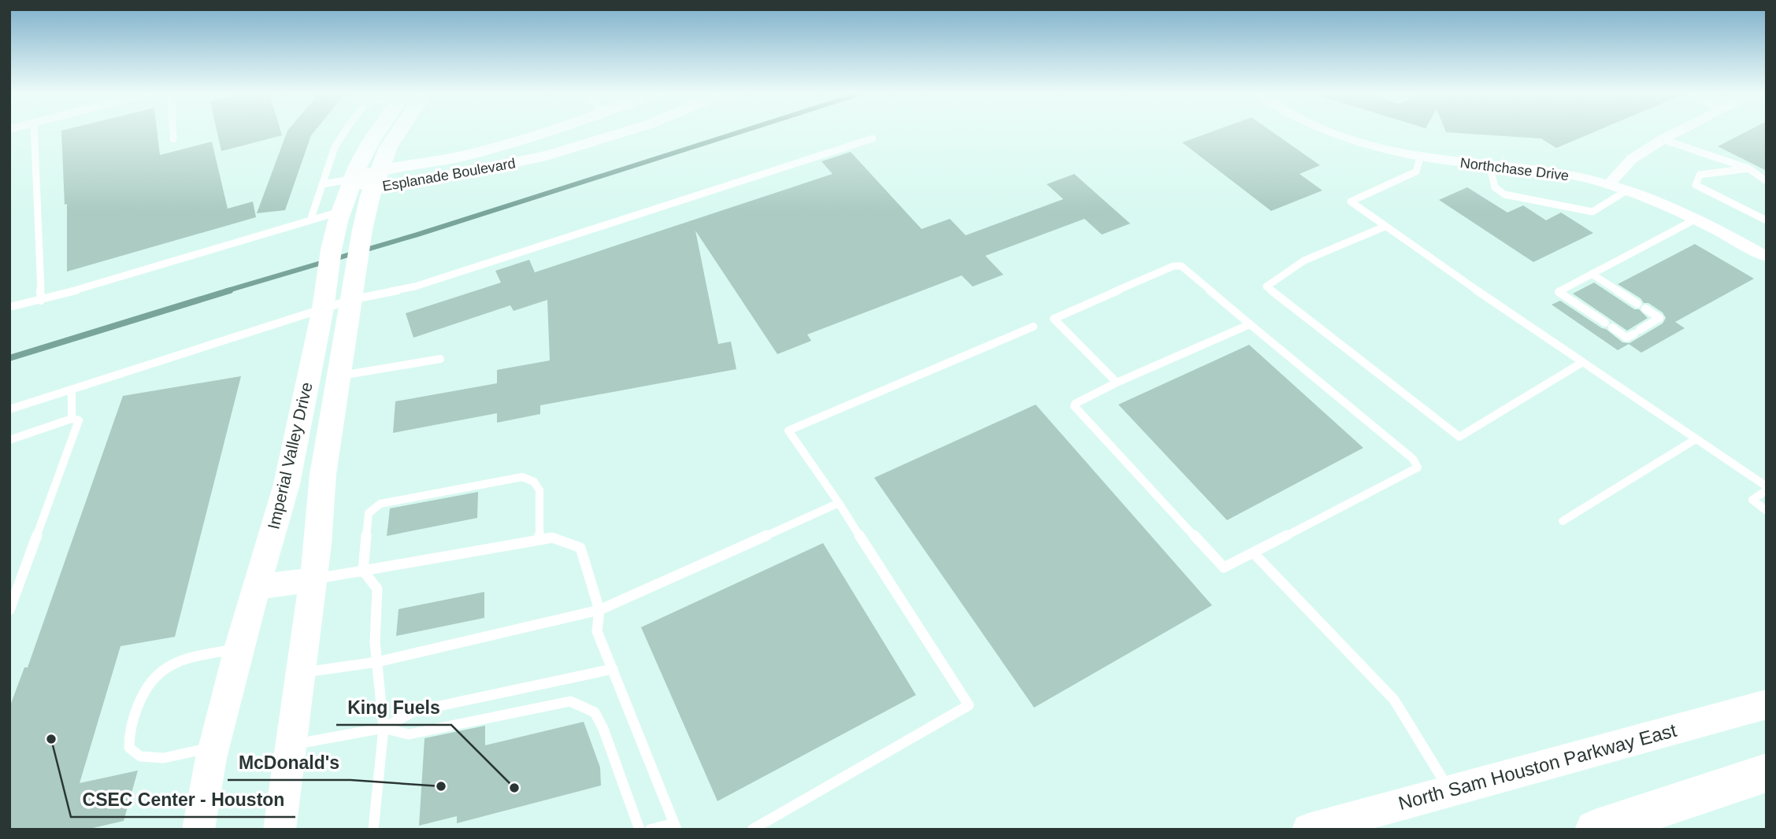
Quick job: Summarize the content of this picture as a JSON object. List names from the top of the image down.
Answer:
{
  "streets": {
    "main road": ["Imperial Valley Drive", "North Sam Houston Parkway East"],
    "street": ["Northchase Drive", "Esplanade Boulevard"]
  },
  "crossings": [
    ["Esplanade Boulevard", "Imperial Valley Drive"]
  ],
  "places": ["CSEC Center - Houston", "McDonald's", "King Fuels"]
}
